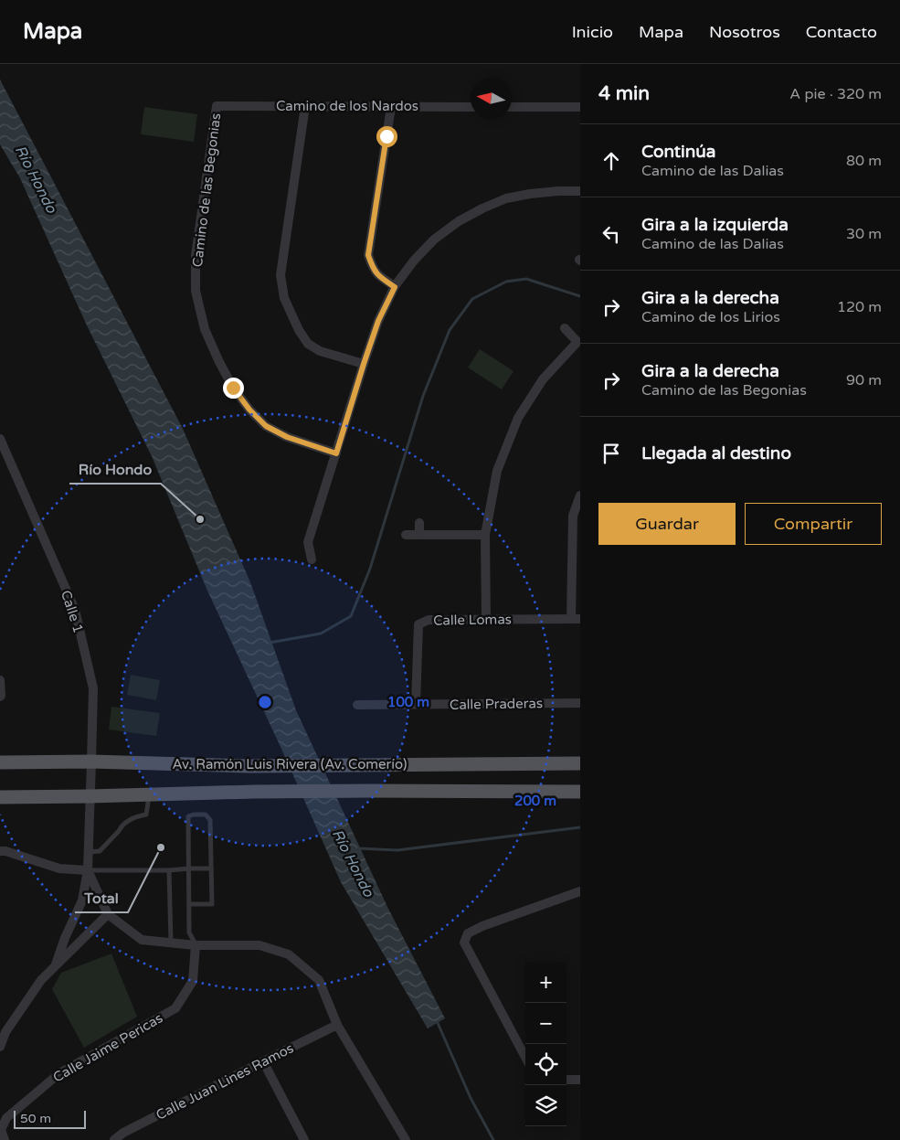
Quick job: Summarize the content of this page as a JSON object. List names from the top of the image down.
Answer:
{
  "streets": {
    "main road": ["Av. Ramón Luis Rivera (Av. Comerío)"],
    "street": [
      "Camino de los Nardos",
      "Camino de las Begonias",
      "Calle 1",
      "Calle Lomas",
      "Calle Praderas",
      "Calle Jaime Pericas",
      "Calle Juan Lines Ramos"
    ]
  },
  "crossings": [
    ["Camino de los Nardos", "Camino de las Begonias"],
    ["Calle 1", "Av. Ramón Luis Rivera (Av. Comerío)"],
    ["Calle Lomas", "Calle Praderas"]
  ],
  "water": ["Río Hondo"],
  "places": ["Río Hondo", "Total"],
  "scale_bar": "50 m",
  "north": "left",
  "page": {
    "header": "Mapa",
    "nav": [
      "Inicio",
      "Mapa",
      "Nosotros",
      "Contacto"
    ],
    "heading": ["4 min", "A pie · 320 m"],
    "list": [
      ["Continúa", "Camino de las Dalias", "80 m"],
      ["Gira a la izquierda", "Camino de las Dalias", "30 m"],
      ["Gira a la derecha", "Camino de los Lirios", "120 m"],
      ["Gira a la derecha", "Camino de las Begonias", "90 m"],
      "Llegada al destino"
    ],
    "buttons": ["Guardar", "Compartir"],
    "map_buttons": ["+", "−"],
    "scale": "50 m"
  },
  "rings": ["100 m", "200 m"]
}
